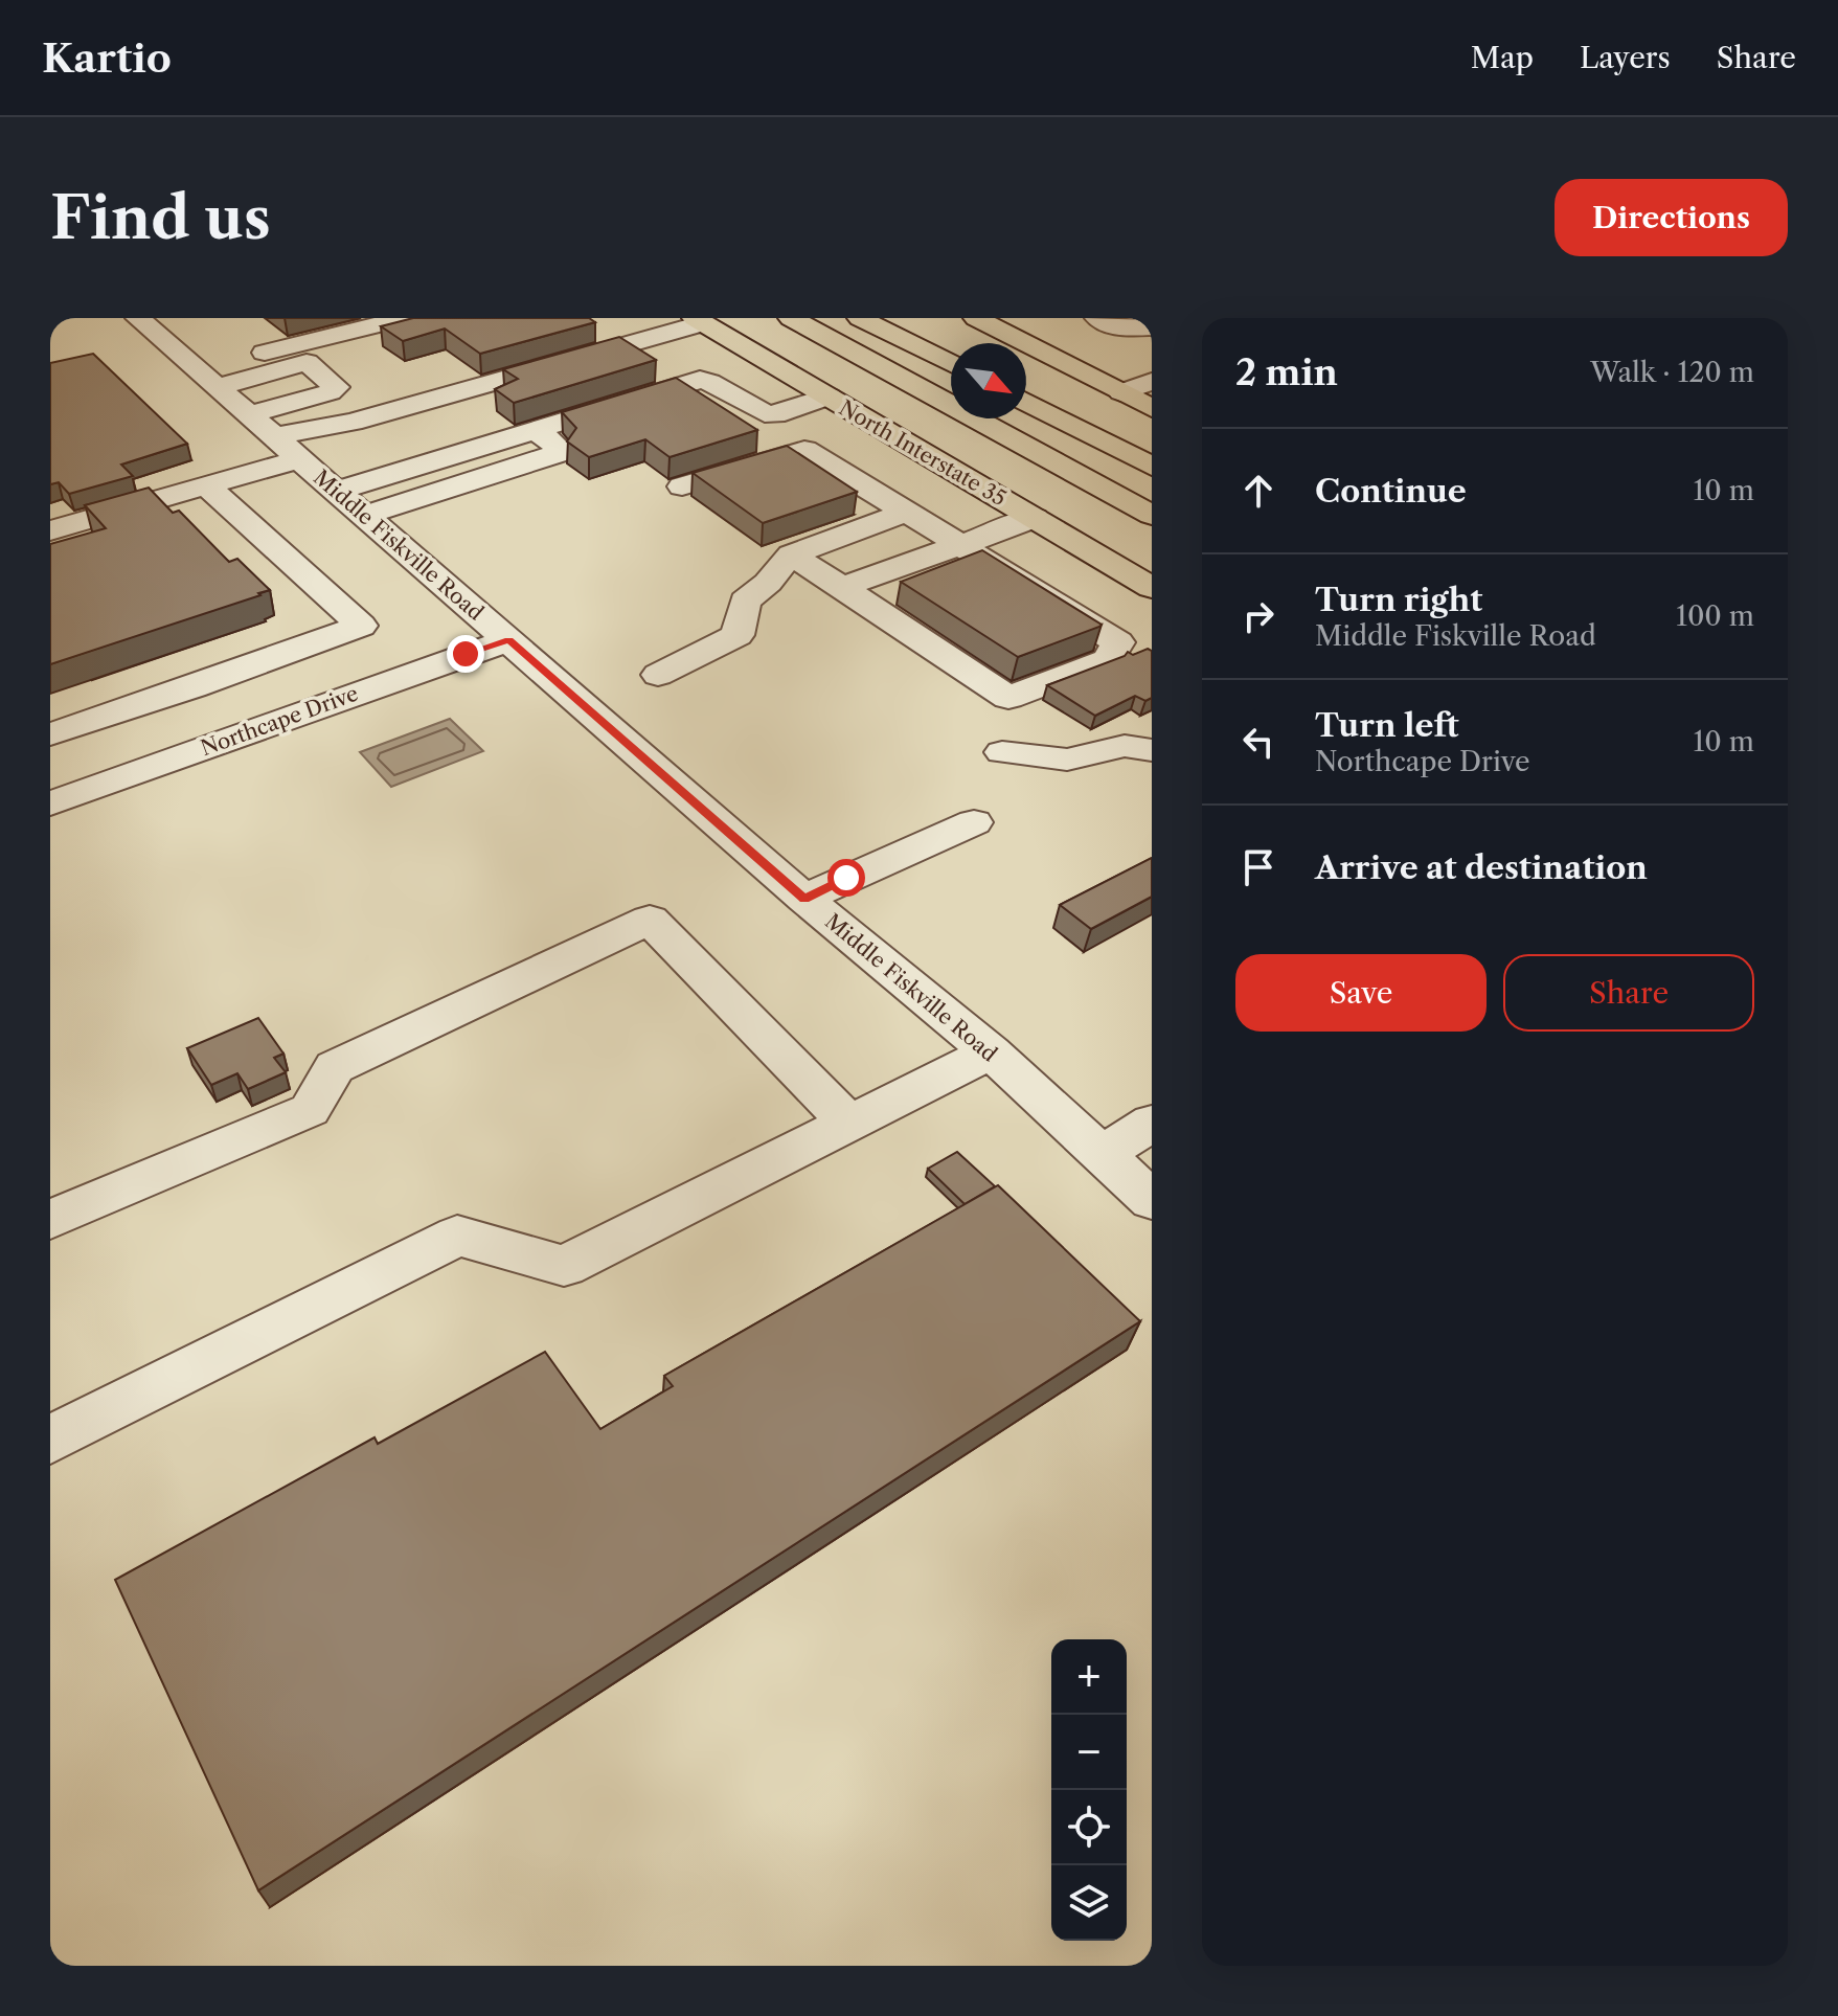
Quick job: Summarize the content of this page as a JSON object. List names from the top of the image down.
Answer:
{
  "streets": {
    "main road": ["North Interstate 35"],
    "street": ["Middle Fiskville Road", "Northcape Drive"]
  },
  "crossings": [
    ["Middle Fiskville Road", "Northcape Drive"]
  ],
  "north": "bottom right",
  "page": {
    "header": "Kartio",
    "nav": ["Map", "Layers", "Share"],
    "buttons": [
      "Directions",
      ["Save", "Share"]
    ],
    "title": "Find us",
    "heading": ["2 min", "Walk · 120 m"],
    "list": [
      ["Continue", "10 m"],
      ["Turn right", "Middle Fiskville Road", "100 m"],
      ["Turn left", "Northcape Drive", "10 m"],
      "Arrive at destination"
    ],
    "map_buttons": ["+", "−"]
  }
}
